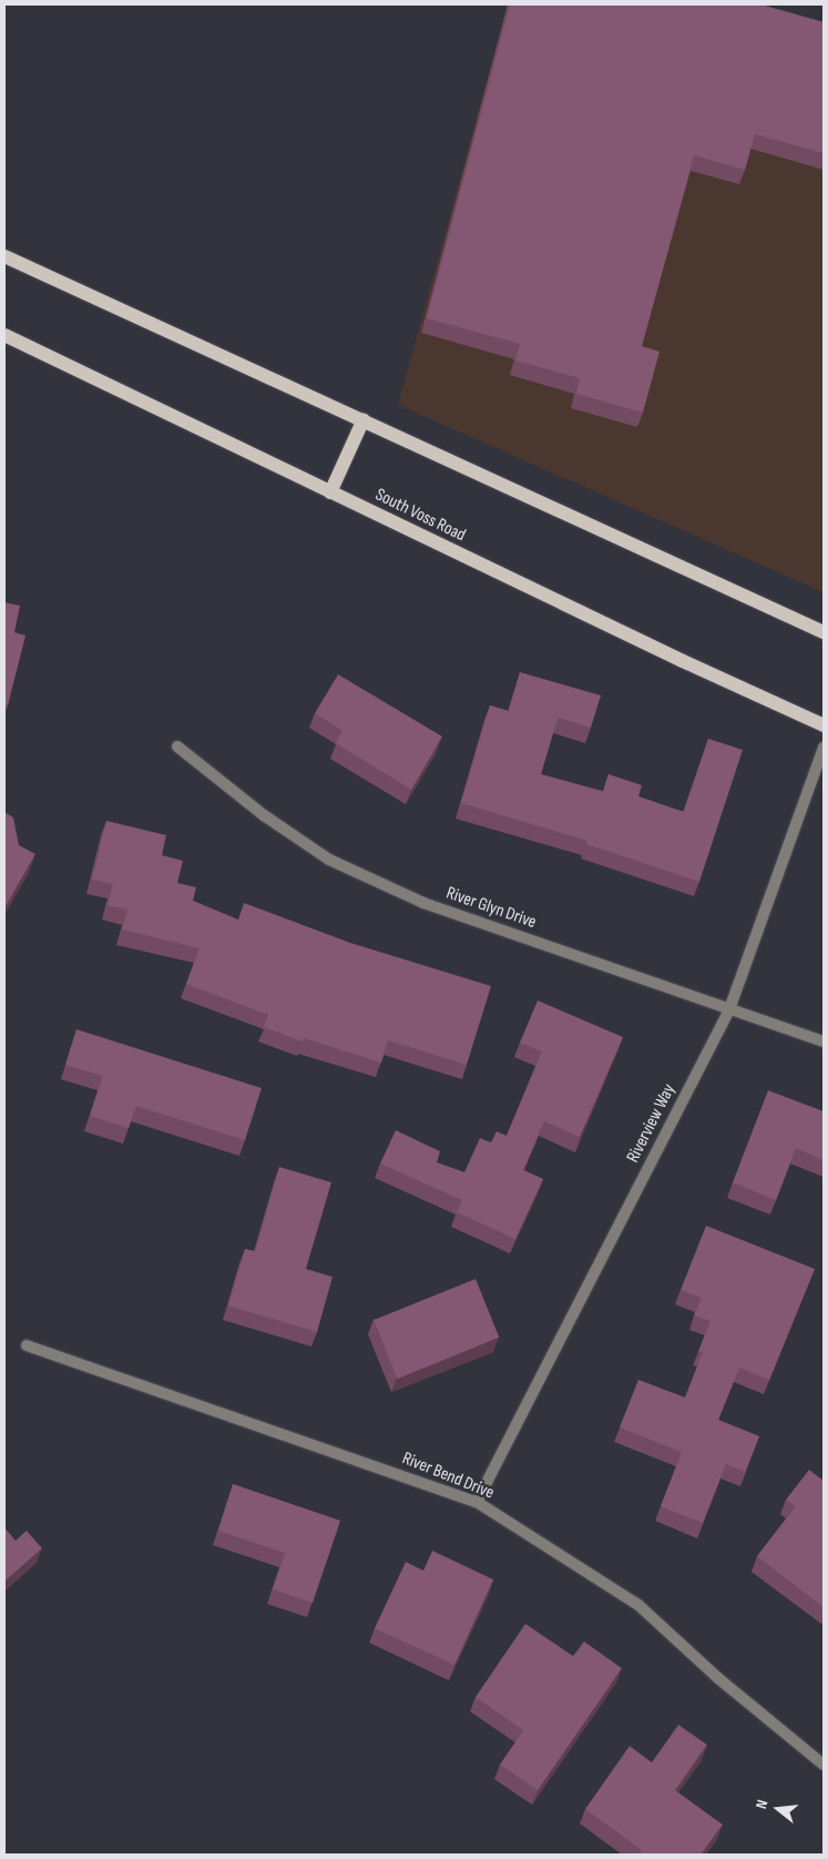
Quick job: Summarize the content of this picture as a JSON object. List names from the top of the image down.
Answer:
{
  "streets": {
    "main road": ["South Voss Road"],
    "street": ["River Glyn Drive", "Riverview Way", "River Bend Drive"]
  },
  "crossings": [
    ["River Glyn Drive", "Riverview Way"],
    ["Riverview Way", "River Bend Drive"]
  ],
  "north": "left"
}
